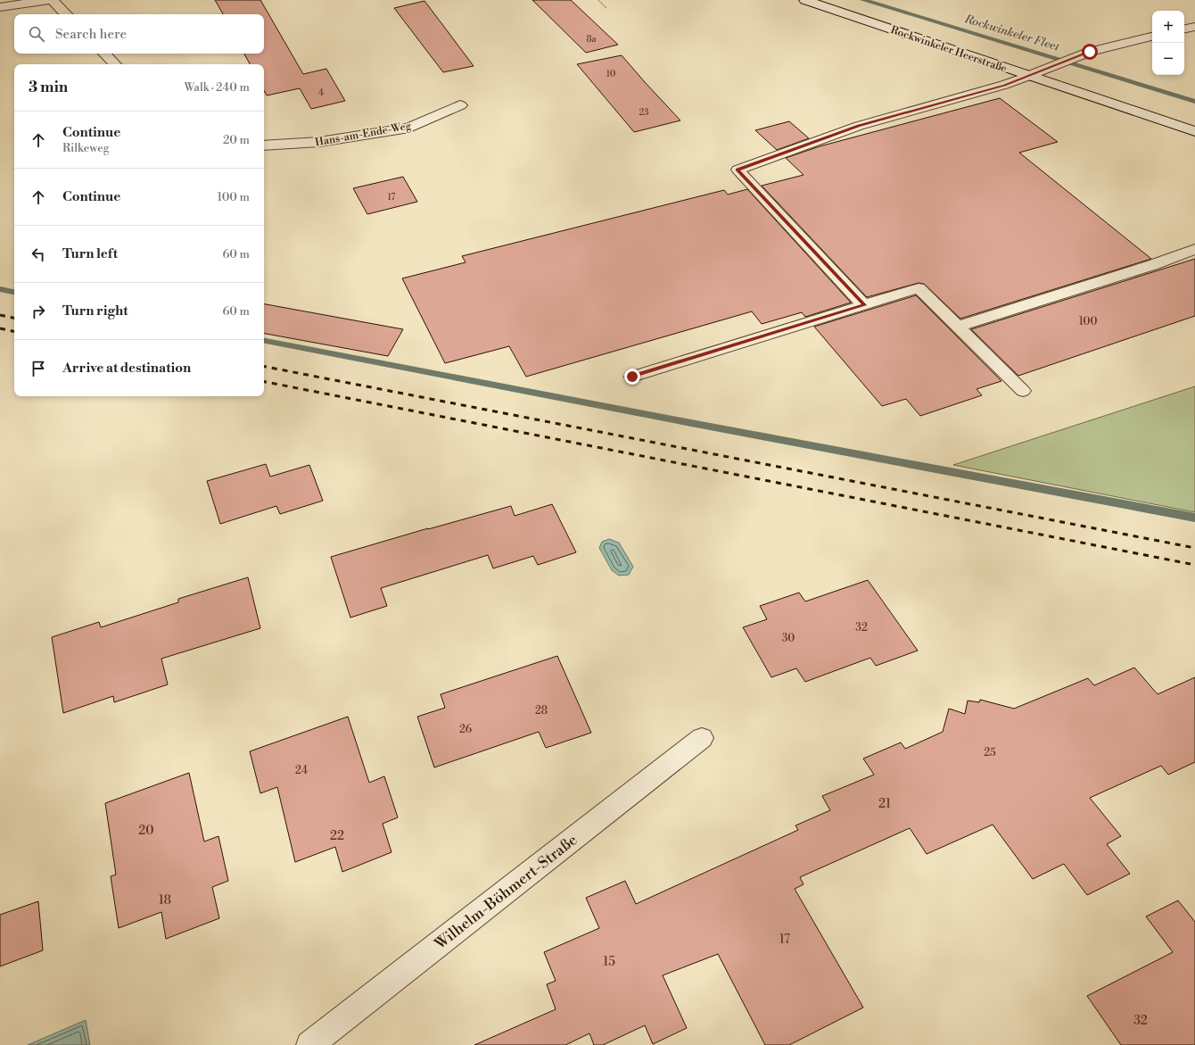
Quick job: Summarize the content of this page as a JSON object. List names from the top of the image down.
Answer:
{
  "streets": {
    "street": ["Rockwinkeler Heerstraße", "Hans-am-Ende-Weg", "Wilhelm-Böhmert-Straße"]
  },
  "water": ["Rockwinkeler Fleet"],
  "house_numbers": [
    "8a",
    "10",
    "4",
    "23",
    "17",
    "100",
    "32",
    "30",
    "28",
    "26",
    "25",
    "24",
    "21",
    "20",
    "22",
    "18",
    "17",
    "15",
    "32"
  ],
  "page": {
    "map_buttons": ["+", "−"],
    "search": "Search here",
    "heading": ["3 min", "Walk · 240 m"],
    "list": [
      ["Continue", "Rilkeweg", "20 m"],
      ["Continue", "100 m"],
      ["Turn left", "60 m"],
      ["Turn right", "60 m"],
      "Arrive at destination"
    ]
  }
}
